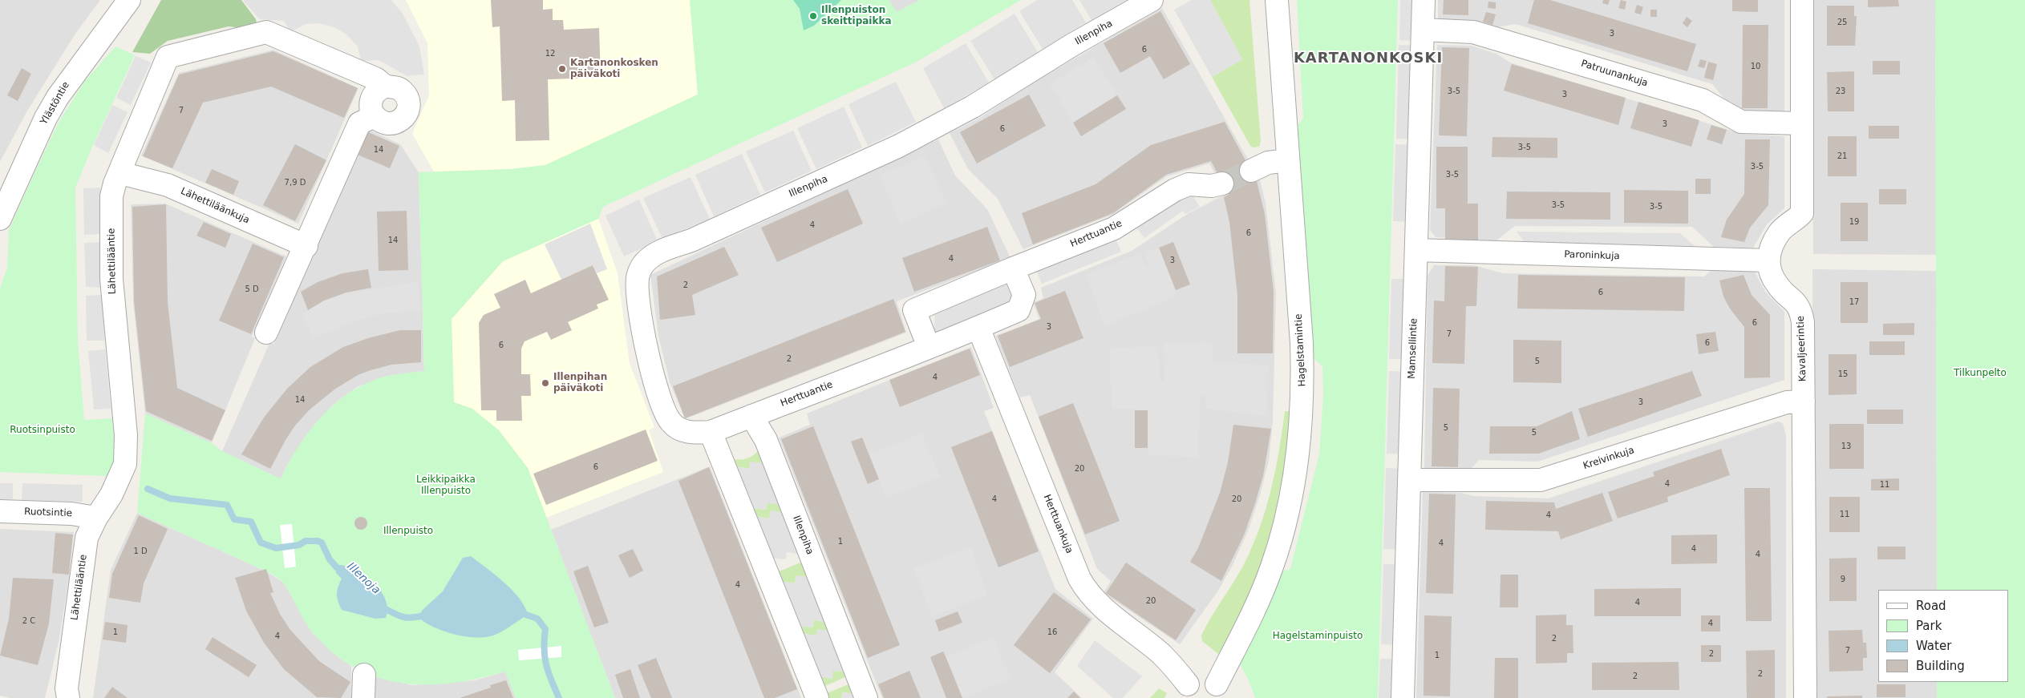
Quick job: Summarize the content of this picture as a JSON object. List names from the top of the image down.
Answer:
{
  "streets": {
    "street": [
      "Illenpiha",
      "Patruunankuja",
      "Ylästöntie",
      "Lähettiläänkuja",
      "Herttuantie",
      "Paroninkuja",
      "Lähettilääntie",
      "Mamsellintie",
      "Kavaljeerintie",
      "Hagelstamintie",
      "Kreivinkuja",
      "Ruotsintie",
      "Herttuankuja"
    ]
  },
  "crossings": [
    ["Illenpiha", "Herttuantie"],
    ["Patruunankuja", "Mamsellintie"],
    ["Lähettiläänkuja", "Lähettilääntie"],
    ["Herttuantie", "Herttuankuja"],
    ["Paroninkuja", "Mamsellintie"],
    ["Paroninkuja", "Kavaljeerintie"],
    ["Lähettilääntie", "Ruotsintie"],
    ["Mamsellintie", "Kreivinkuja"],
    ["Kavaljeerintie", "Kreivinkuja"]
  ],
  "districts": ["KARTANONKOSKI"],
  "water": ["Illenoja"],
  "parks": [
    "Tilkunpelto",
    "Ruotsinpuisto",
    "Leikkipaikka Illenpuisto",
    "Illenpuisto",
    "Hagelstaminpuisto"
  ],
  "places": ["Illenpuiston skeittipaikka", "Kartanonkosken päiväkoti", "Illenpihan päiväkoti"],
  "house_numbers": [
    "25",
    "3",
    "6",
    "12",
    "10",
    "3-5",
    "23",
    "3",
    "7",
    "3",
    "6",
    "3-5",
    "14",
    "21",
    "3-5",
    "3-5",
    "7,9 D",
    "3-5",
    "3-5",
    "19",
    "4",
    "6",
    "14",
    "4",
    "3",
    "2",
    "5 D",
    "6",
    "17",
    "6",
    "3",
    "7",
    "6",
    "6",
    "2",
    "5",
    "15",
    "4",
    "14",
    "3",
    "5",
    "5",
    "13",
    "6",
    "20",
    "4",
    "11",
    "4",
    "20",
    "11",
    "4",
    "1",
    "4",
    "4",
    "1 D",
    "4",
    "9",
    "4",
    "20",
    "4",
    "2 C",
    "4",
    "1",
    "16",
    "4",
    "2",
    "7",
    "2",
    "1",
    "2",
    "2"
  ],
  "legend": [
    "Road",
    "Park",
    "Water",
    "Building"
  ]
}
